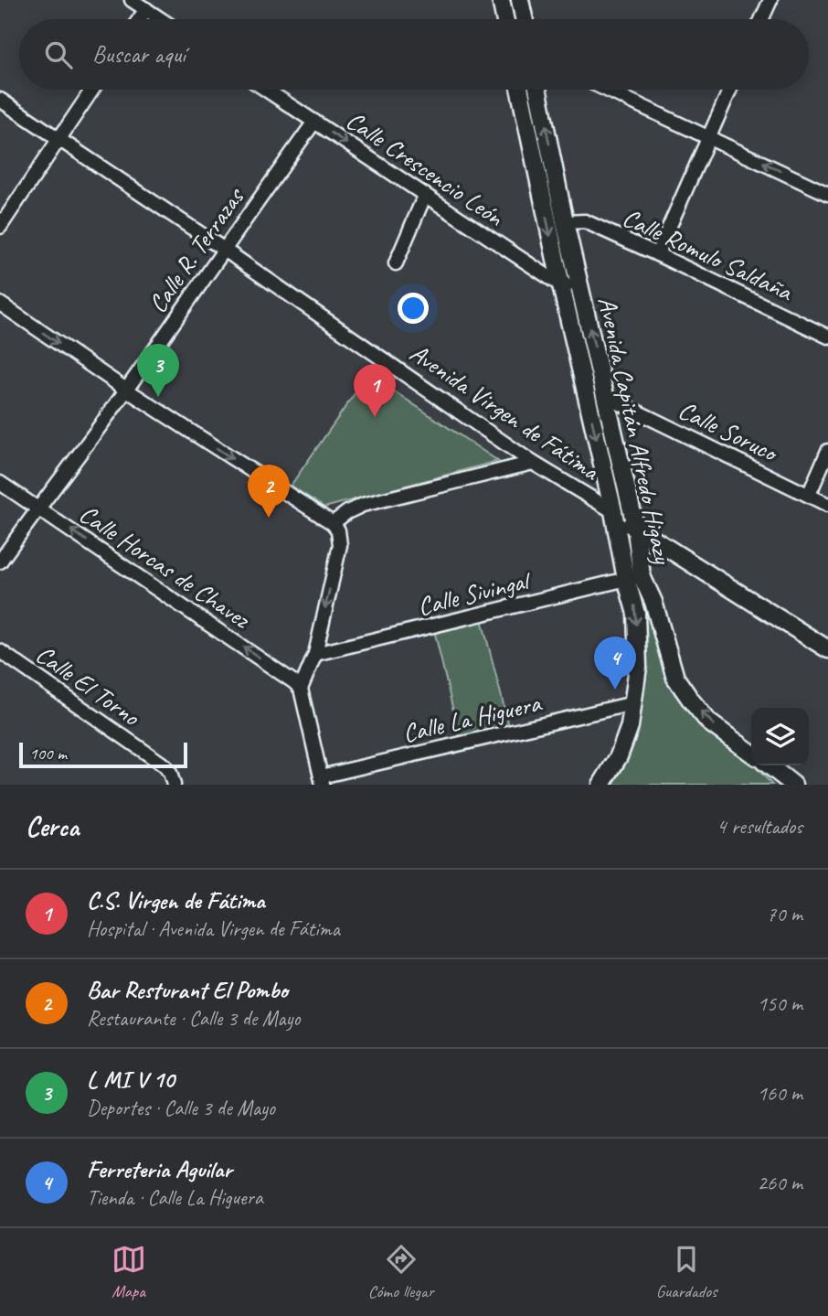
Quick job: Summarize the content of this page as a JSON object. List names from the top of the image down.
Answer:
{
  "streets": {
    "street": [
      "Calle Crescencio León",
      "Calle R. Terrazas",
      "Calle Romulo Saldaña",
      "Avenida Virgen de Fátima",
      "Avenida Capitán Alfredo Higazy",
      "Calle Soruco",
      "Calle Horcas de Chavez",
      "Calle Sivingal",
      "Calle El Torno",
      "Calle La Higuera"
    ]
  },
  "crossings": [
    ["Calle Crescencio León", "Calle R. Terrazas"],
    ["Calle Crescencio León", "Avenida Capitán Alfredo Higazy"],
    ["Calle R. Terrazas", "Avenida Virgen de Fátima"],
    ["Calle R. Terrazas", "Calle Horcas de Chavez"],
    ["Calle Romulo Saldaña", "Avenida Capitán Alfredo Higazy"],
    ["Avenida Virgen de Fátima", "Avenida Capitán Alfredo Higazy"],
    ["Avenida Capitán Alfredo Higazy", "Calle Soruco"],
    ["Avenida Capitán Alfredo Higazy", "Calle Sivingal"],
    ["Avenida Capitán Alfredo Higazy", "Calle La Higuera"]
  ],
  "one_way": ["Calle Crescencio León", "Calle Horcas de Chavez"],
  "scale_bar": "100 m",
  "page": {
    "search": "Buscar aquí",
    "pins": [
      "3",
      "1",
      "2",
      "4"
    ],
    "scale": "100 m",
    "heading": ["Cerca", "4 resultados"],
    "list": [
      {
        "mark": "1",
        "name": "C.S. Virgen de Fátima",
        "note": "Hospital · Avenida Virgen de Fátima",
        "value": "70 m"
      },
      {
        "mark": "2",
        "name": "Bar Resturant El Pombo",
        "note": "Restaurante · Calle 3 de Mayo",
        "value": "150 m"
      },
      {
        "mark": "3",
        "name": "L MI V 10",
        "note": "Deportes · Calle 3 de Mayo",
        "value": "160 m"
      },
      {
        "mark": "4",
        "name": "Ferreteria Aguilar",
        "note": "Tienda · Calle La Higuera",
        "value": "260 m"
      }
    ],
    "nav": ["Mapa", "Cómo llegar", "Guardados"]
  }
}
